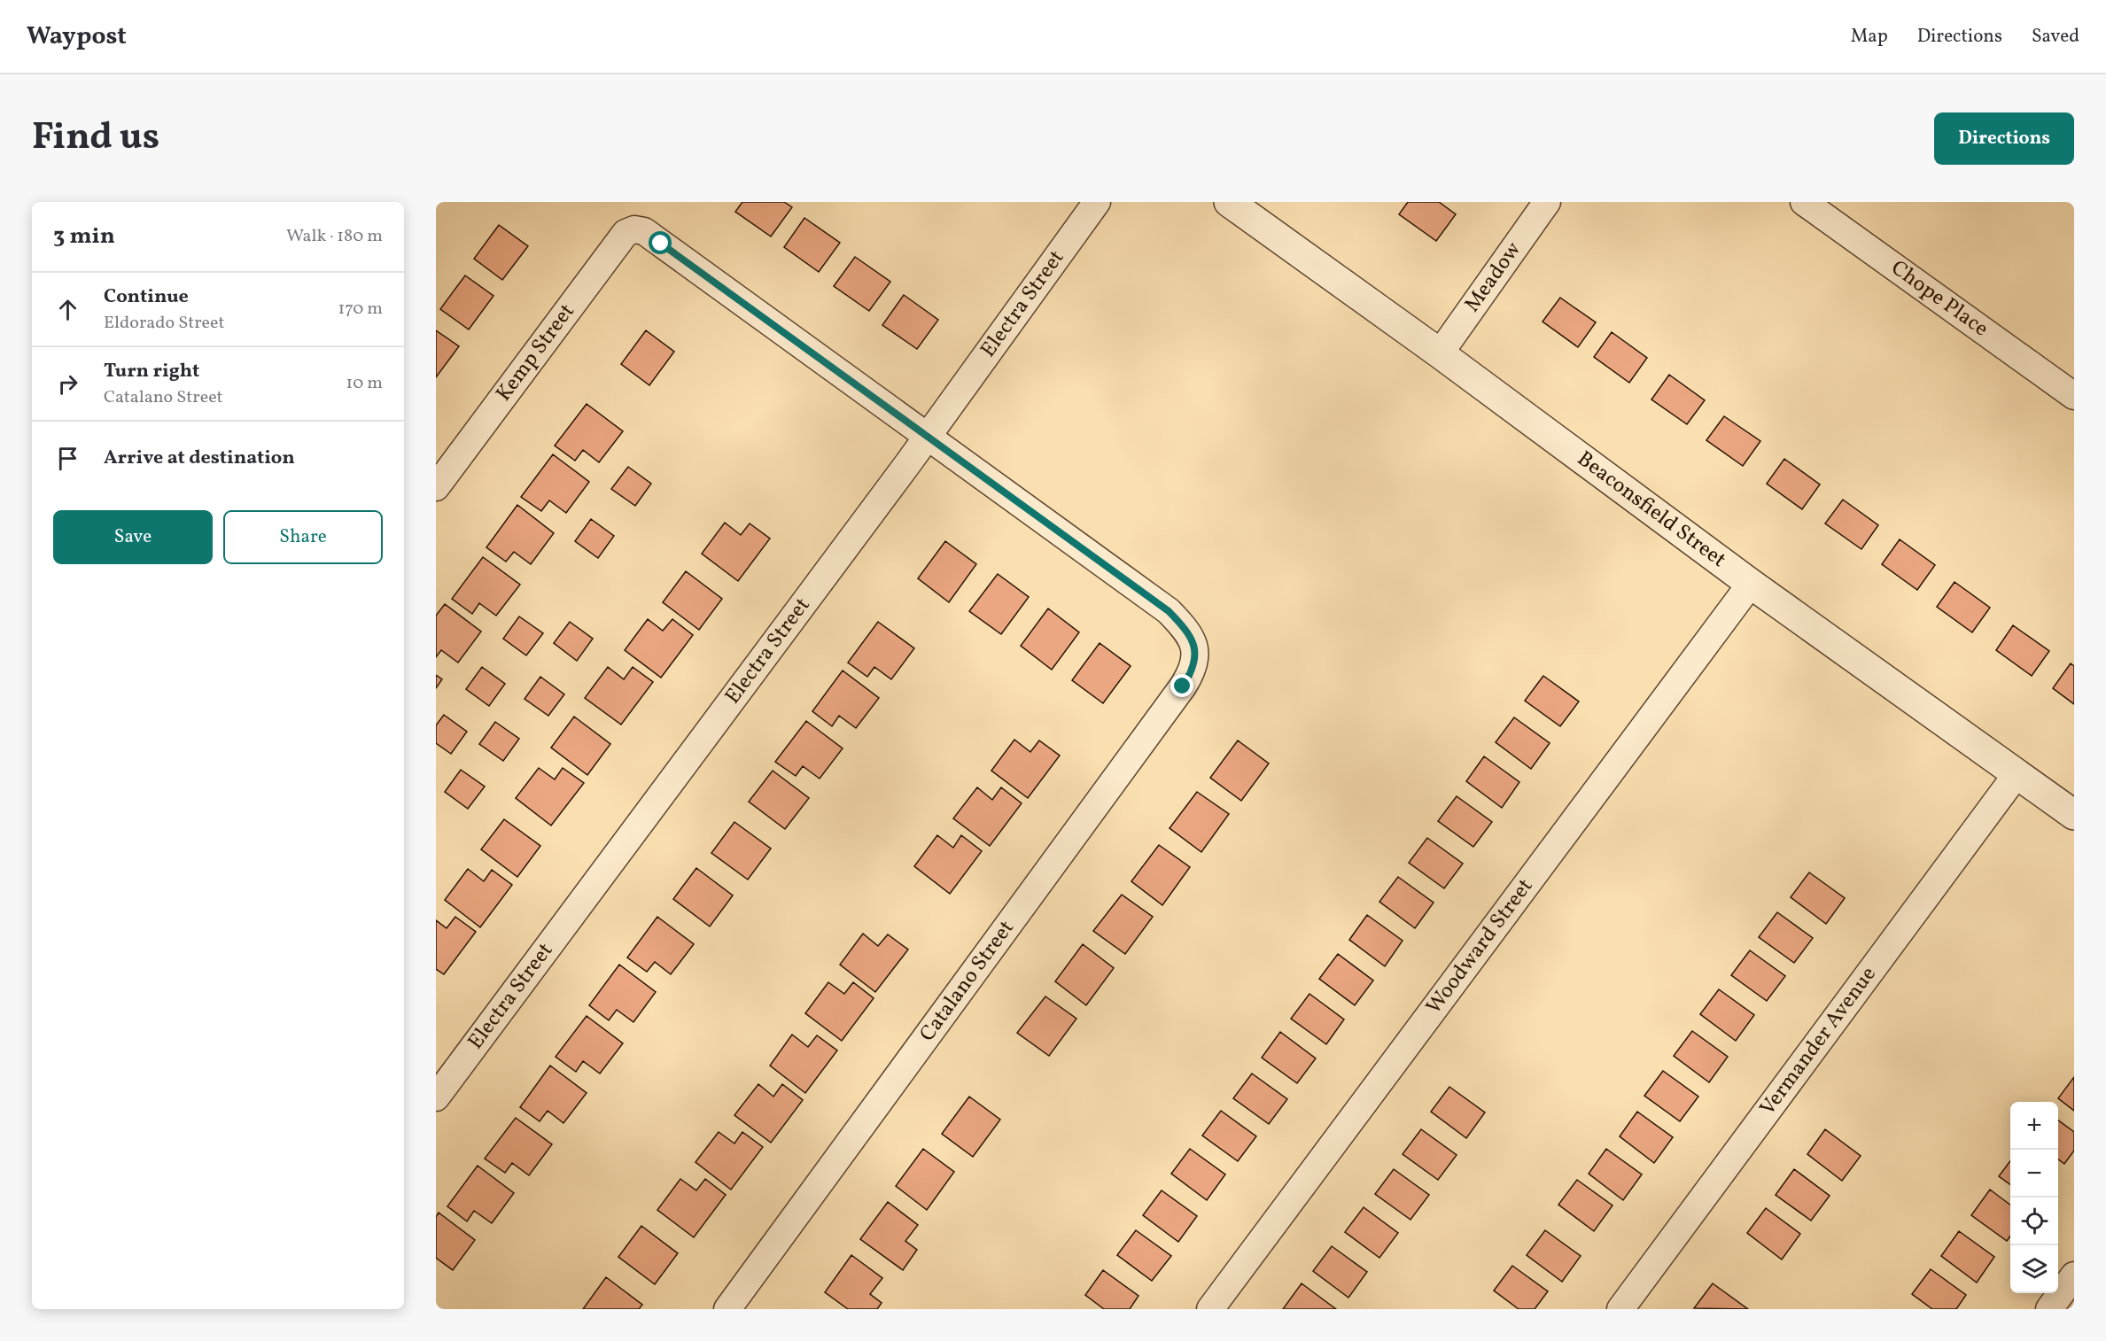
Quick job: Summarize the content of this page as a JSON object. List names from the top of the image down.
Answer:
{
  "streets": {
    "street": [
      "Meadow",
      "Chope Place",
      "Electra Street",
      "Kemp Street",
      "Beaconsfield Street",
      "Woodward Street",
      "Catalano Street",
      "Vermander Avenue"
    ]
  },
  "crossings": [
    ["Meadow", "Beaconsfield Street"],
    ["Electra Street", "Kemp Street"],
    ["Electra Street", "Catalano Street"],
    ["Kemp Street", "Catalano Street"],
    ["Beaconsfield Street", "Woodward Street"],
    ["Beaconsfield Street", "Vermander Avenue"]
  ],
  "page": {
    "header": "Waypost",
    "nav": ["Map", "Directions", "Saved"],
    "title": "Find us",
    "buttons": [
      "Directions",
      ["Save", "Share"]
    ],
    "heading": ["3 min", "Walk · 180 m"],
    "list": [
      ["Continue", "Eldorado Street", "170 m"],
      ["Turn right", "Catalano Street", "10 m"],
      "Arrive at destination"
    ],
    "map_buttons": ["+", "−"]
  }
}
